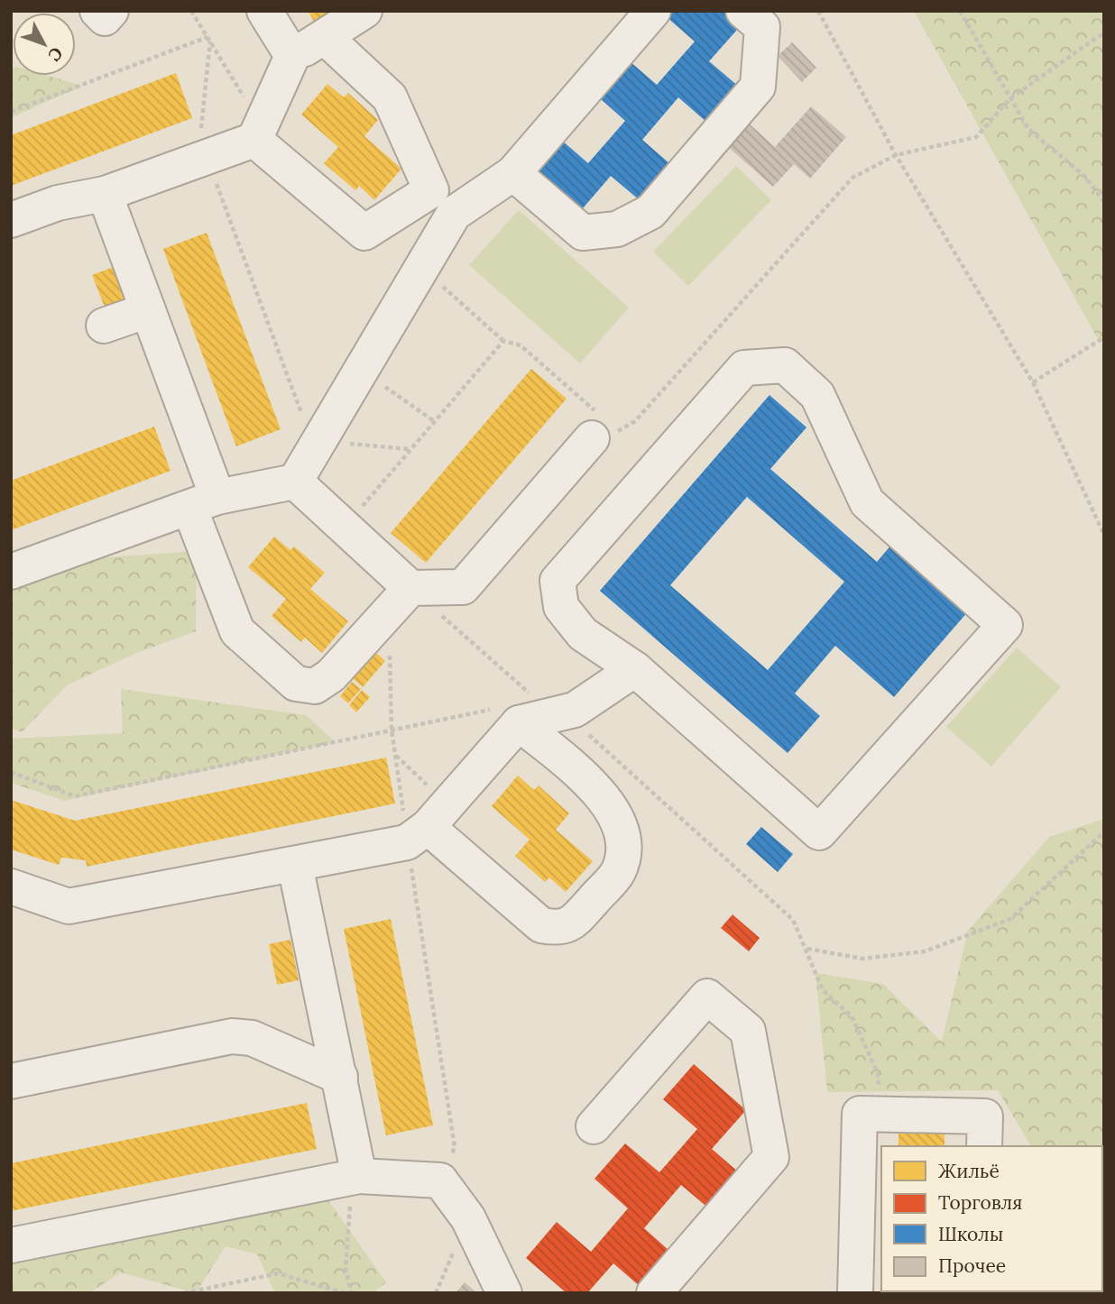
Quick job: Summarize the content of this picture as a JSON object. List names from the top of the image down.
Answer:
{
  "legend": [
    "Жильё",
    "Торговля",
    "Школы",
    "Прочее"
  ],
  "north": "bottom right"
}
